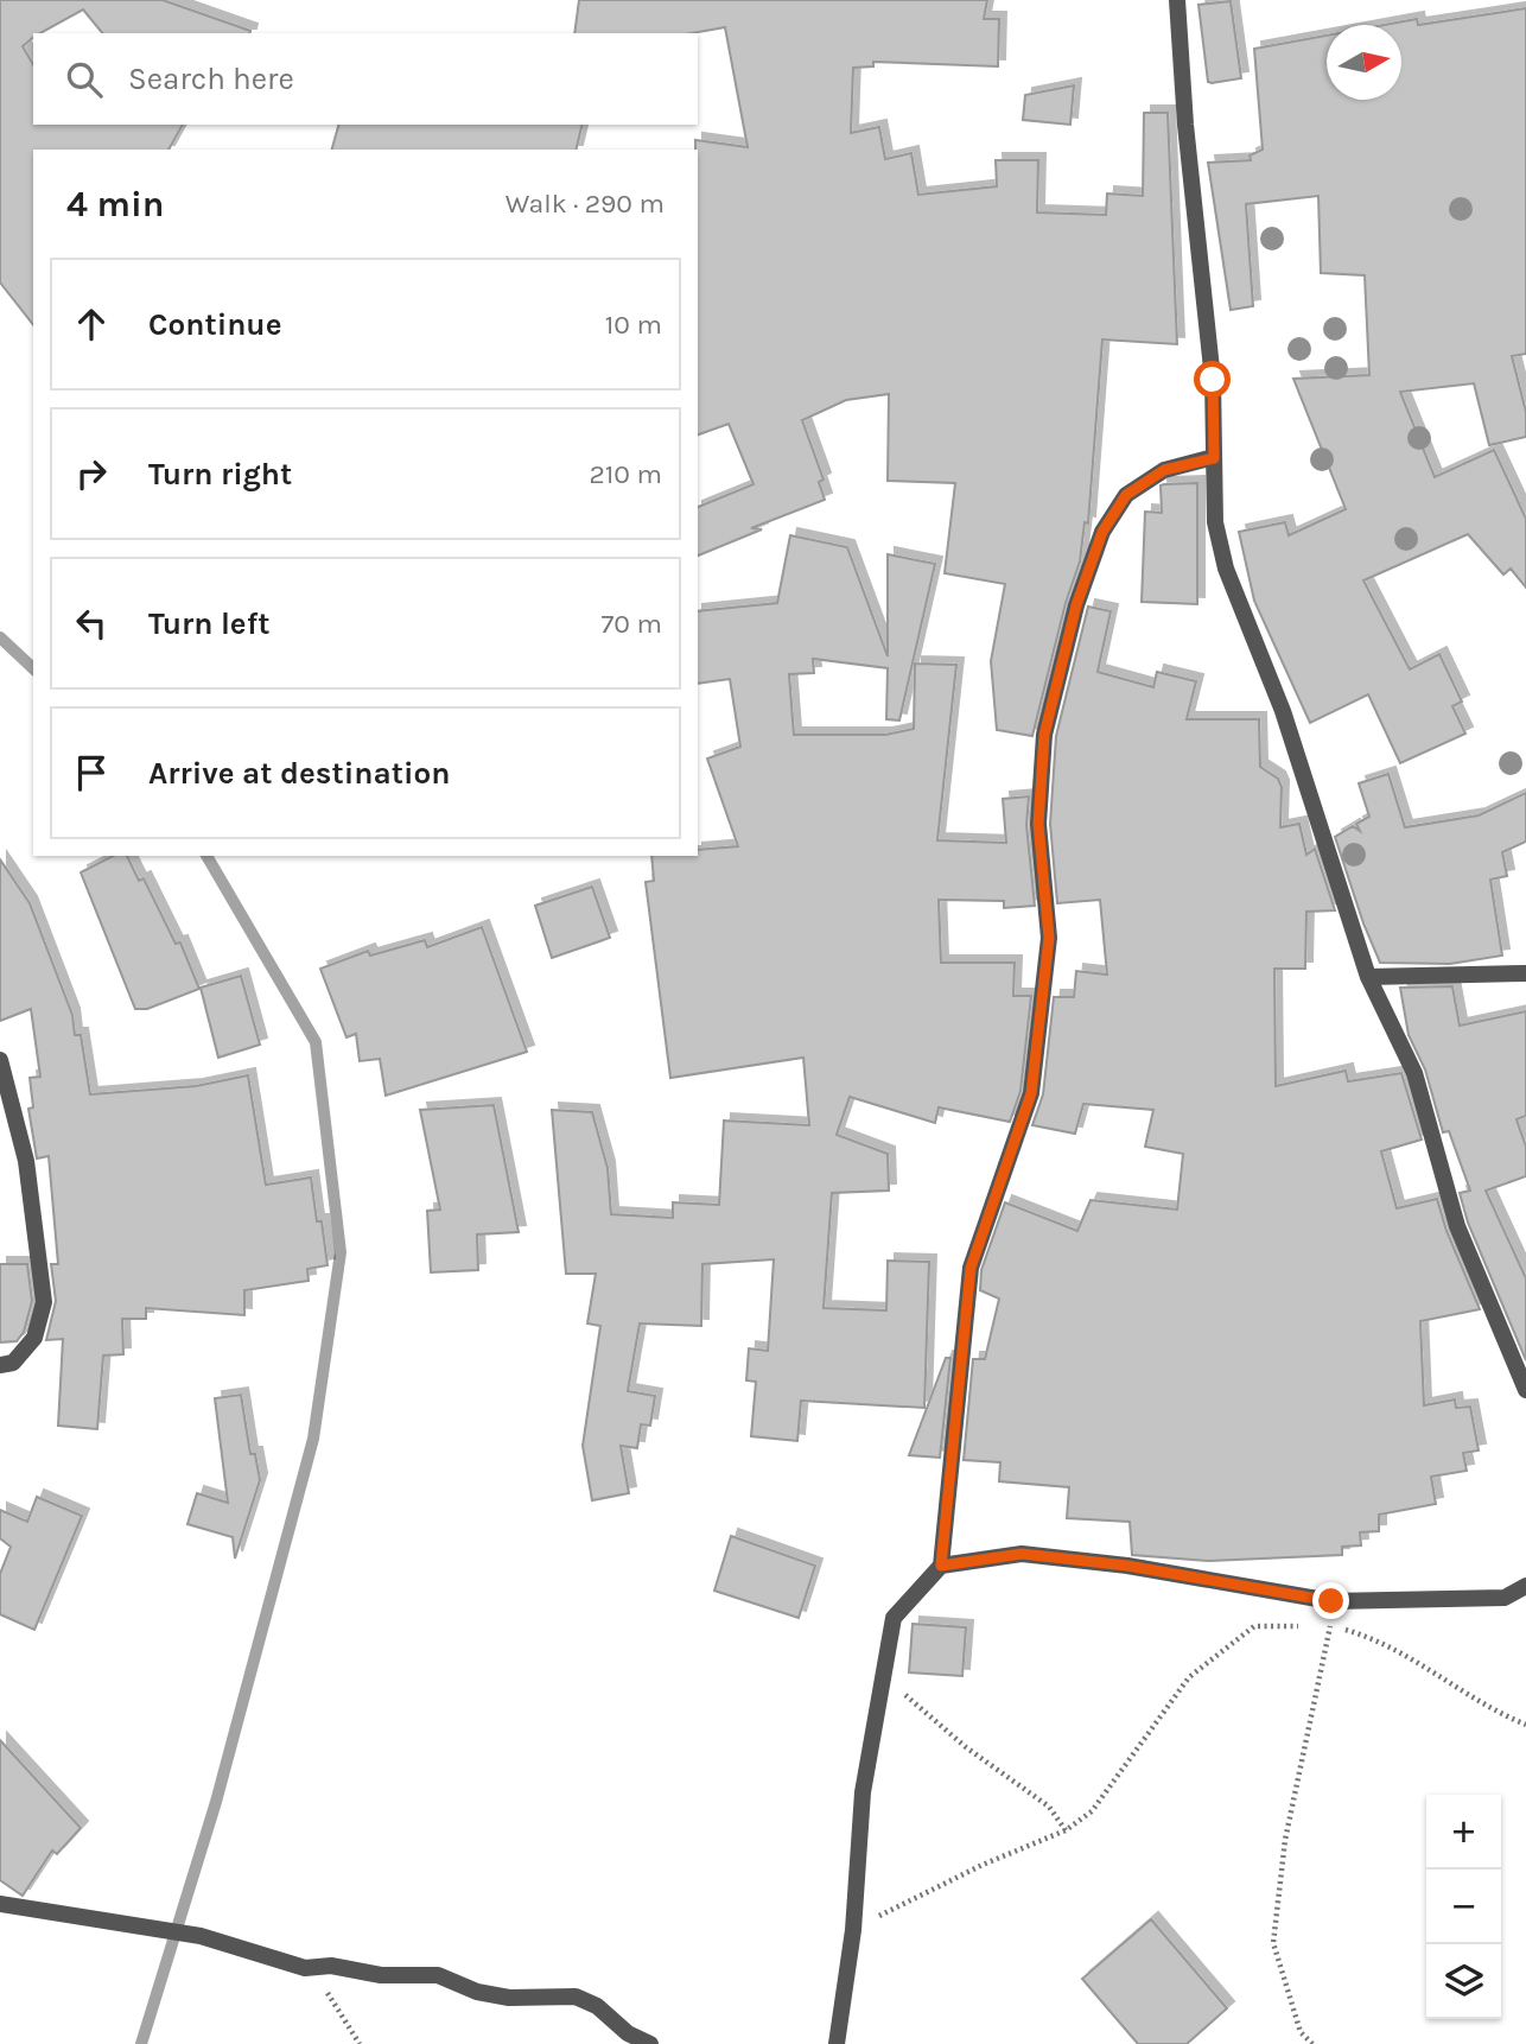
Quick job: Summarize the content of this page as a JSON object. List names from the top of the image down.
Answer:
{
  "north": "right",
  "page": {
    "search": "Search here",
    "heading": ["4 min", "Walk · 290 m"],
    "list": [
      ["Continue", "10 m"],
      ["Turn right", "210 m"],
      ["Turn left", "70 m"],
      "Arrive at destination"
    ],
    "map_buttons": ["+", "−"]
  }
}
